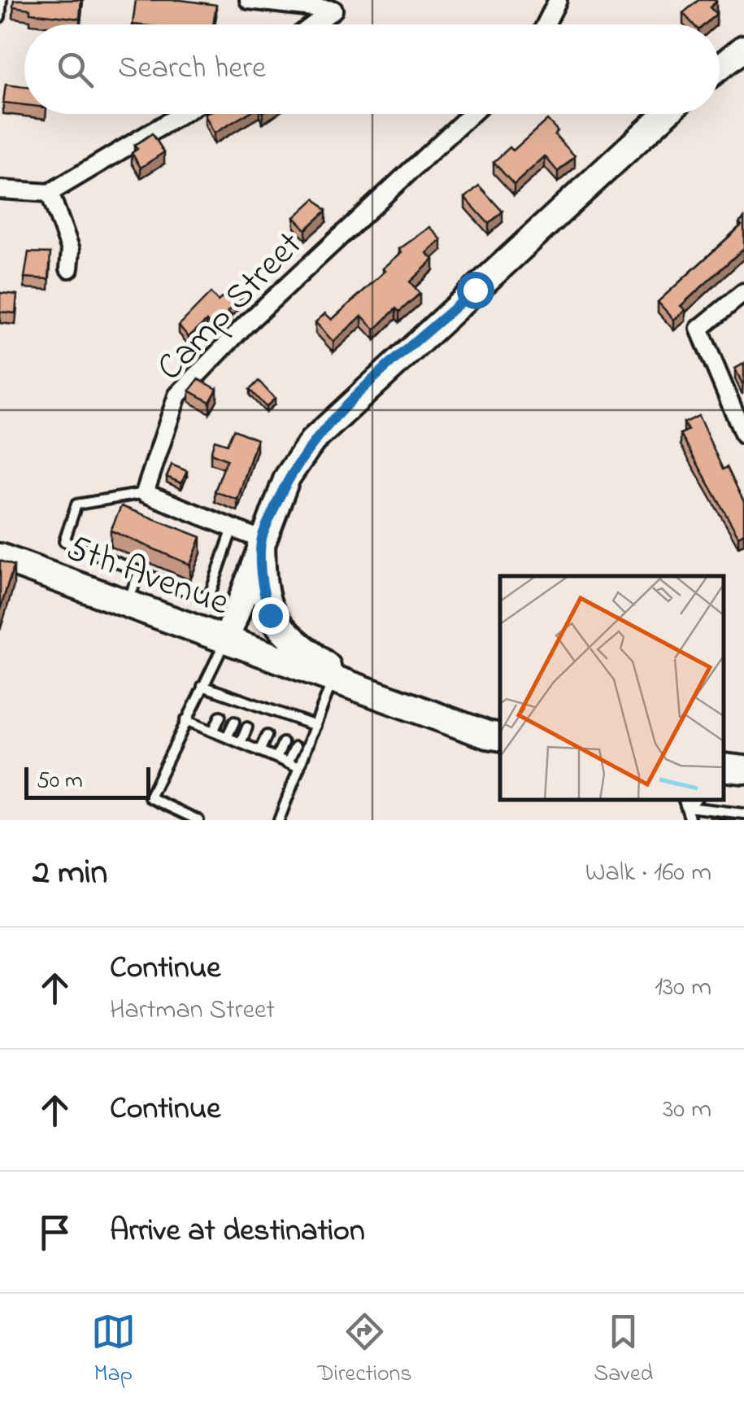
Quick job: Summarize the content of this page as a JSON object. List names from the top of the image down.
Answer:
{
  "streets": {
    "main road": ["5th Avenue"],
    "street": ["Camp Street"]
  },
  "scale_bar": "50 m",
  "page": {
    "search": "Search here",
    "scale": "50 m",
    "heading": ["2 min", "Walk · 160 m"],
    "list": [
      ["Continue", "Hartman Street", "130 m"],
      ["Continue", "30 m"],
      "Arrive at destination"
    ],
    "nav": ["Map", "Directions", "Saved"]
  }
}
